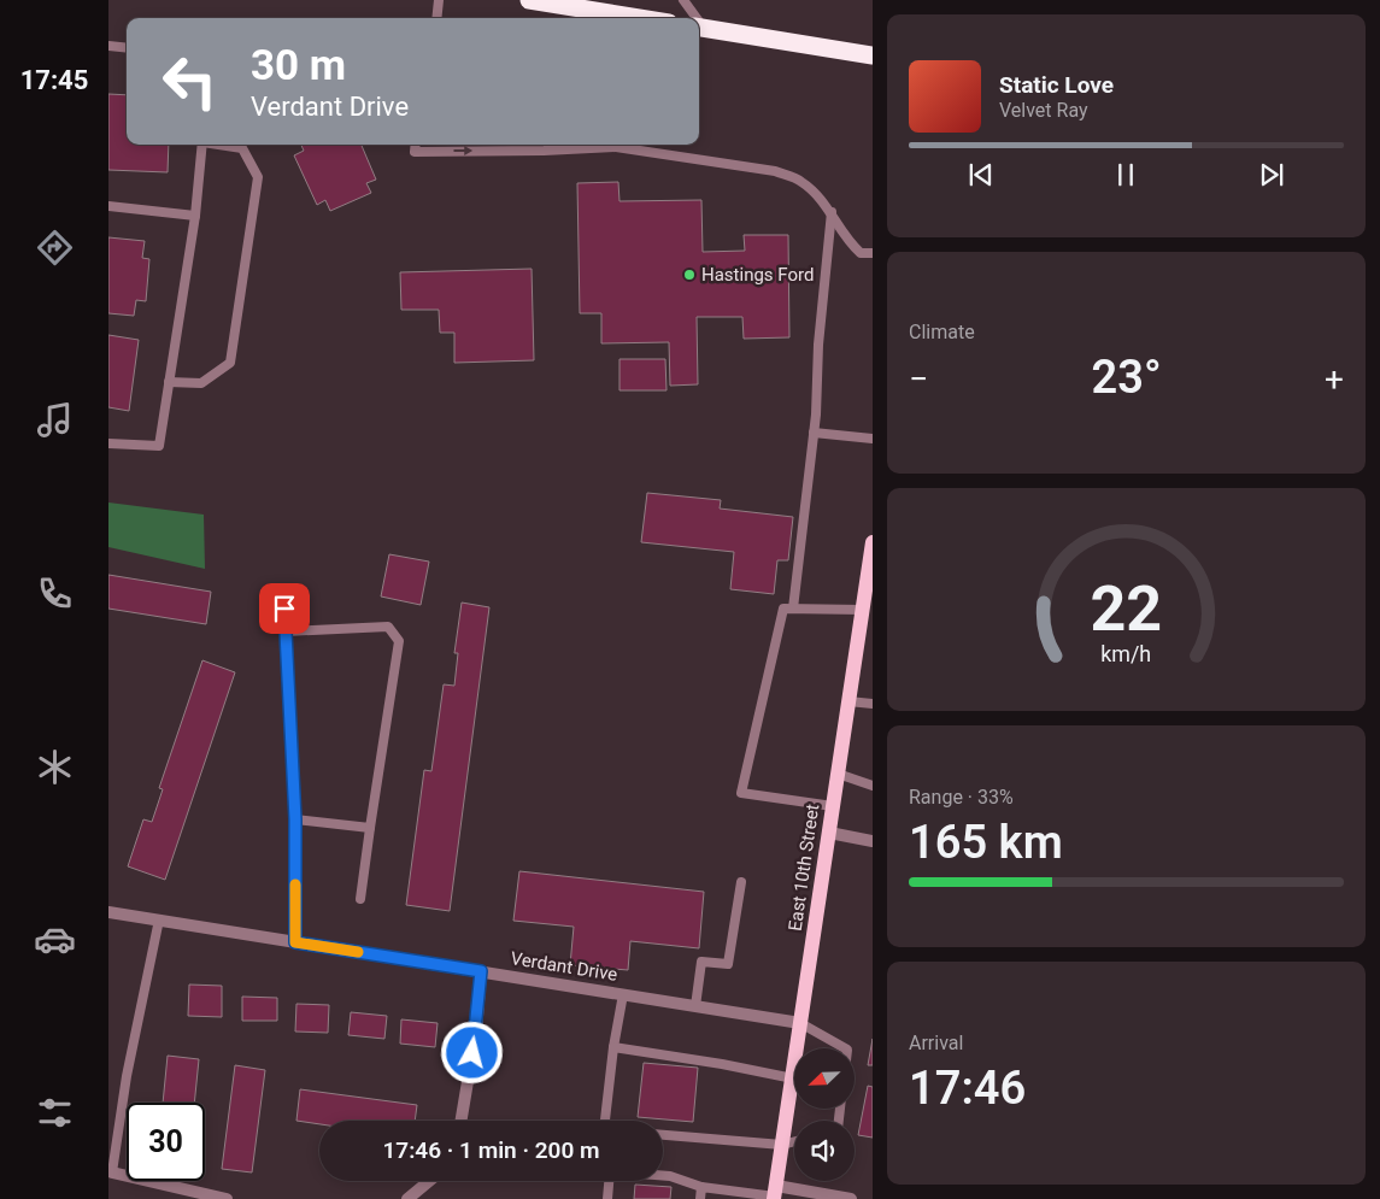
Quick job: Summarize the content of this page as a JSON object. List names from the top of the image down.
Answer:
{
  "streets": {
    "main road": ["East 10th Street"],
    "street": ["Verdant Drive"]
  },
  "crossings": [
    ["East 10th Street", "Verdant Drive"]
  ],
  "places": ["Hastings Ford"],
  "north": "bottom left",
  "page": {
    "tabs": "17:45",
    "turn": ["30 m", "Verdant Drive"],
    "song": ["Static Love", "Velvet Ray"],
    "tile": [
      "Climate",
      ["Range · 33%", "165 km"],
      ["Arrival", "17:46"]
    ],
    "heat": ["−", "23°", "+"],
    "limit": "30",
    "trip": "17:46 · 1 min · 200 m",
    "gauge": ["22", "km/h"]
  }
}
